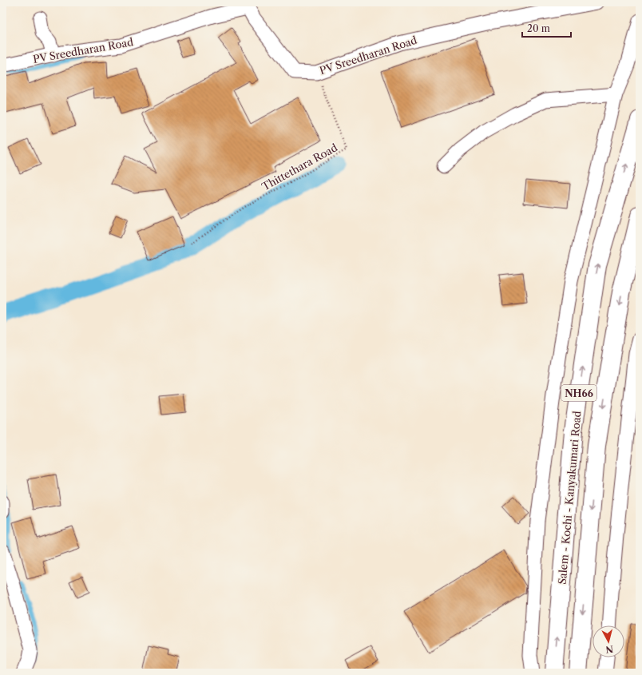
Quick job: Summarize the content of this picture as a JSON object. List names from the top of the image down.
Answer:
{
  "streets": {
    "highway": ["NH66", "Salem - Kochi - Kanyakumari Road"],
    "street": ["PV Sreedharan Road"],
    "path": ["Thittethara Road"]
  },
  "crossings": [
    ["PV Sreedharan Road", "Thittethara Road"]
  ],
  "scale_bar": "20 m",
  "north": "bottom"
}
